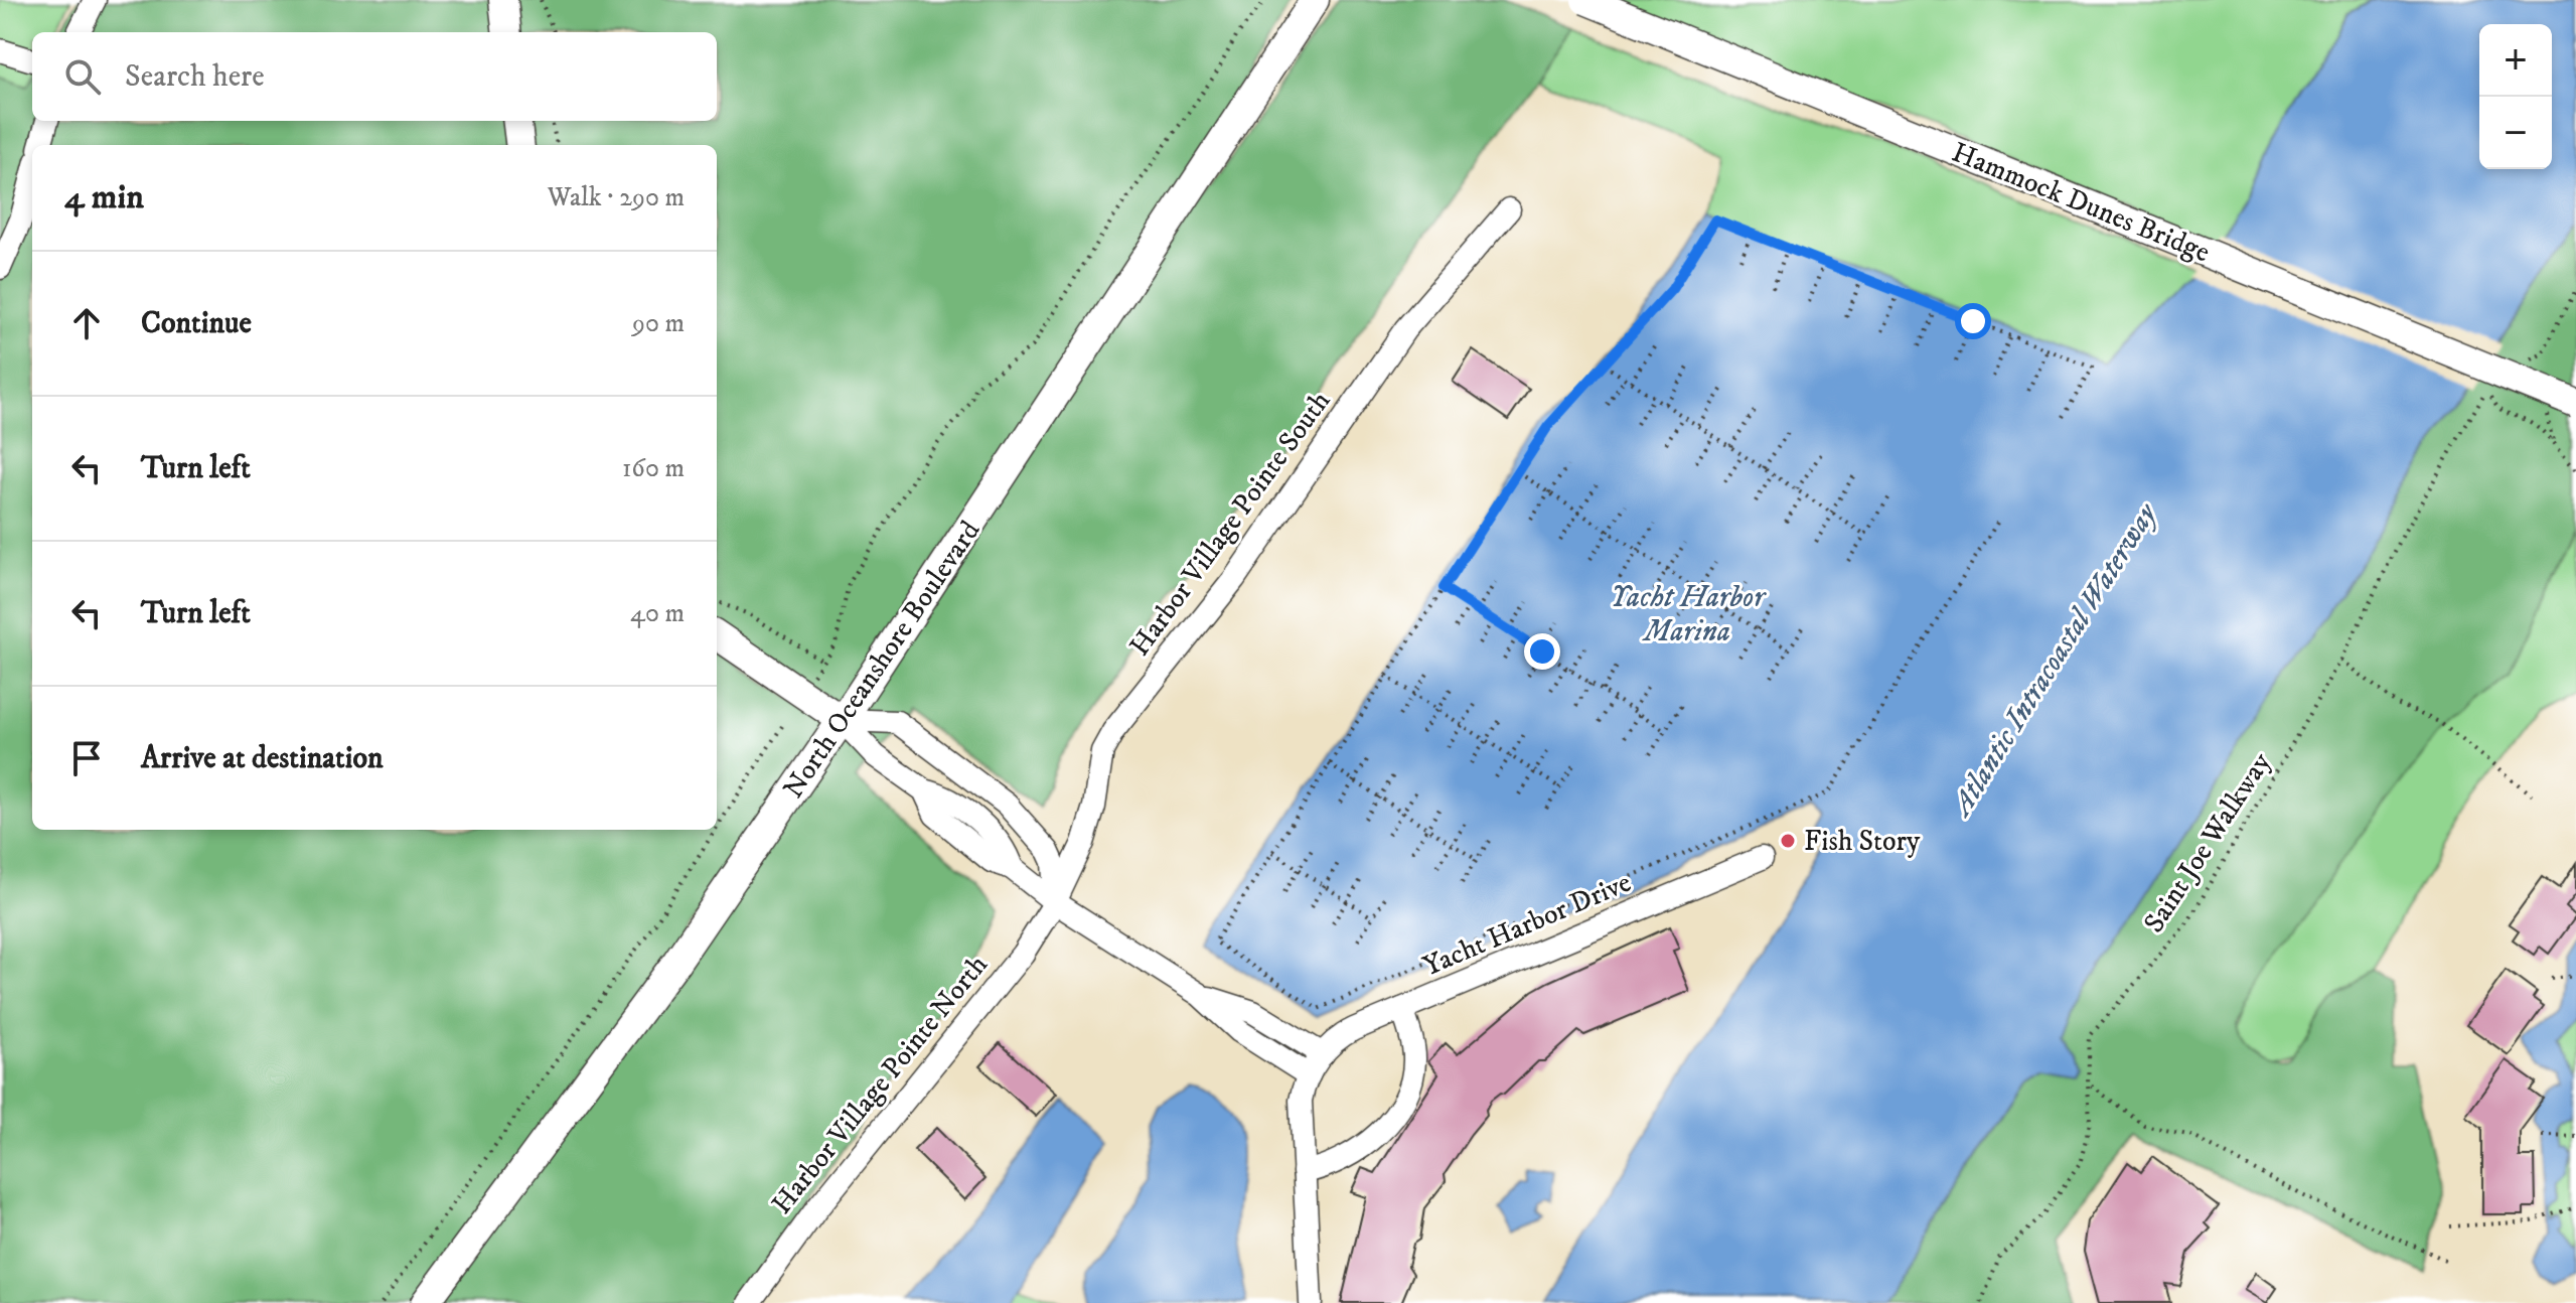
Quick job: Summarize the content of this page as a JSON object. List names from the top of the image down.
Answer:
{
  "streets": {
    "main road": ["Hammock Dunes Bridge", "North Oceanshore Boulevard"],
    "street": ["Harbor Village Pointe South", "Yacht Harbor Drive", "Harbor Village Pointe North"],
    "path": ["Saint Joe Walkway"]
  },
  "crossings": [
    ["Harbor Village Pointe South", "Harbor Village Pointe North"]
  ],
  "water": ["Yacht Harbor Marina", "Atlantic Intracoastal Waterway"],
  "places": ["Fish Story"],
  "page": {
    "map_buttons": ["+", "−"],
    "search": "Search here",
    "heading": ["4 min", "Walk · 290 m"],
    "list": [
      ["Continue", "90 m"],
      ["Turn left", "160 m"],
      ["Turn left", "40 m"],
      "Arrive at destination"
    ]
  }
}
